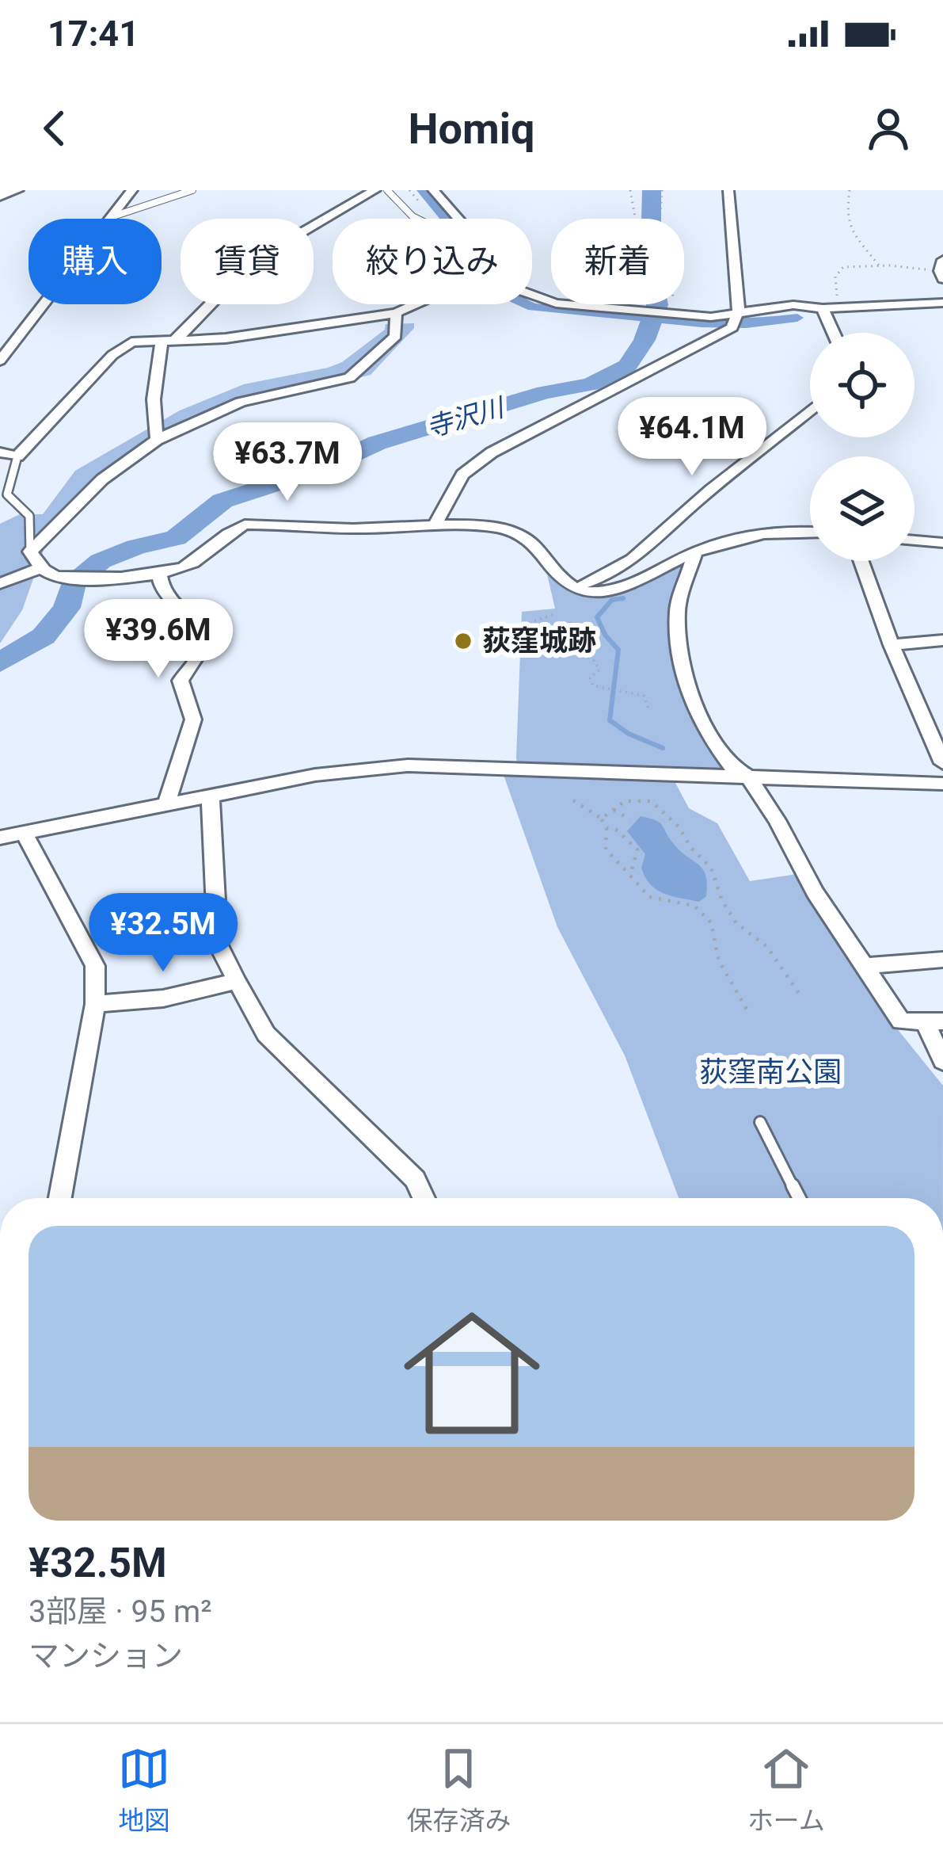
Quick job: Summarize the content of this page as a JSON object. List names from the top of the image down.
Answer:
{
  "water": ["寺沢川"],
  "parks": ["荻窪南公園"],
  "places": ["荻窪城跡"],
  "page": {
    "status": "17:41",
    "header": "Homiq",
    "chip": [
      "購入",
      "賃貸",
      "絞り込み",
      "新着"
    ],
    "price": [
      "¥64.1M",
      "¥63.7M",
      "¥39.6M",
      "¥32.5M"
    ],
    "list": [
      {
        "name": "¥32.5M",
        "note": "3部屋 · 95 m² · マンション"
      }
    ],
    "tabs": ["地図", "保存済み", "ホーム"]
  }
}
